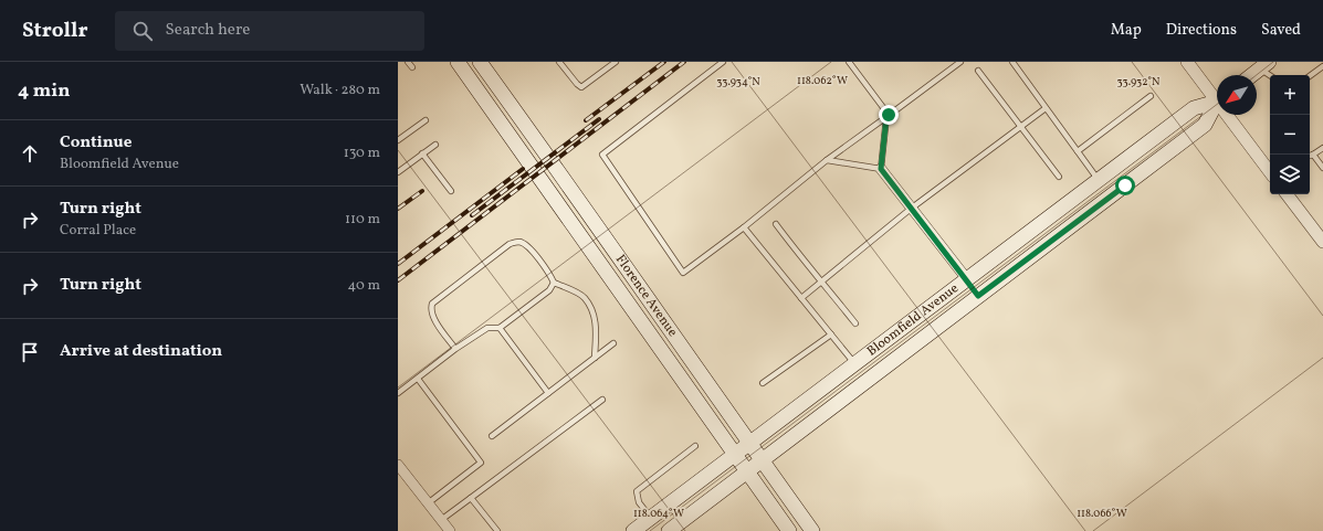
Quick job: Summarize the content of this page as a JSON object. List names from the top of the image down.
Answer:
{
  "streets": {
    "main road": ["Florence Avenue", "Bloomfield Avenue"]
  },
  "crossings": [
    ["Florence Avenue", "Bloomfield Avenue"]
  ],
  "north": "bottom left",
  "page": {
    "header": "Strollr",
    "search": "Search here",
    "nav": ["Map", "Directions", "Saved"],
    "heading": ["4 min", "Walk · 280 m"],
    "map_buttons": ["+", "−"],
    "list": [
      ["Continue", "Bloomfield Avenue", "130 m"],
      ["Turn right", "Corral Place", "110 m"],
      ["Turn right", "40 m"],
      "Arrive at destination"
    ]
  },
  "coordinates": [
    "118.062°W",
    "33.934°N",
    "33.932°N",
    "118.064°W",
    "118.066°W"
  ]
}
